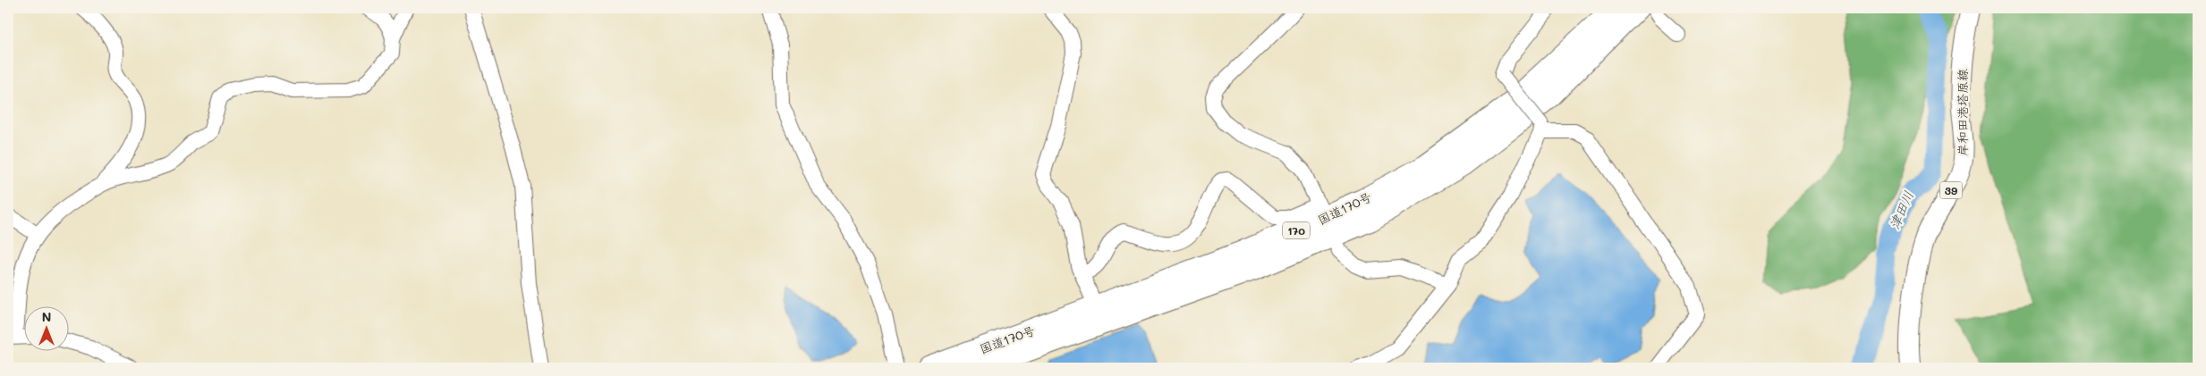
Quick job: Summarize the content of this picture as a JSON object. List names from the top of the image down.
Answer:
{
  "streets": {
    "highway": ["国道170号", "170"],
    "main road": ["岸和田港塔原線", "39"]
  },
  "water": ["津田川"],
  "north": "top"
}
